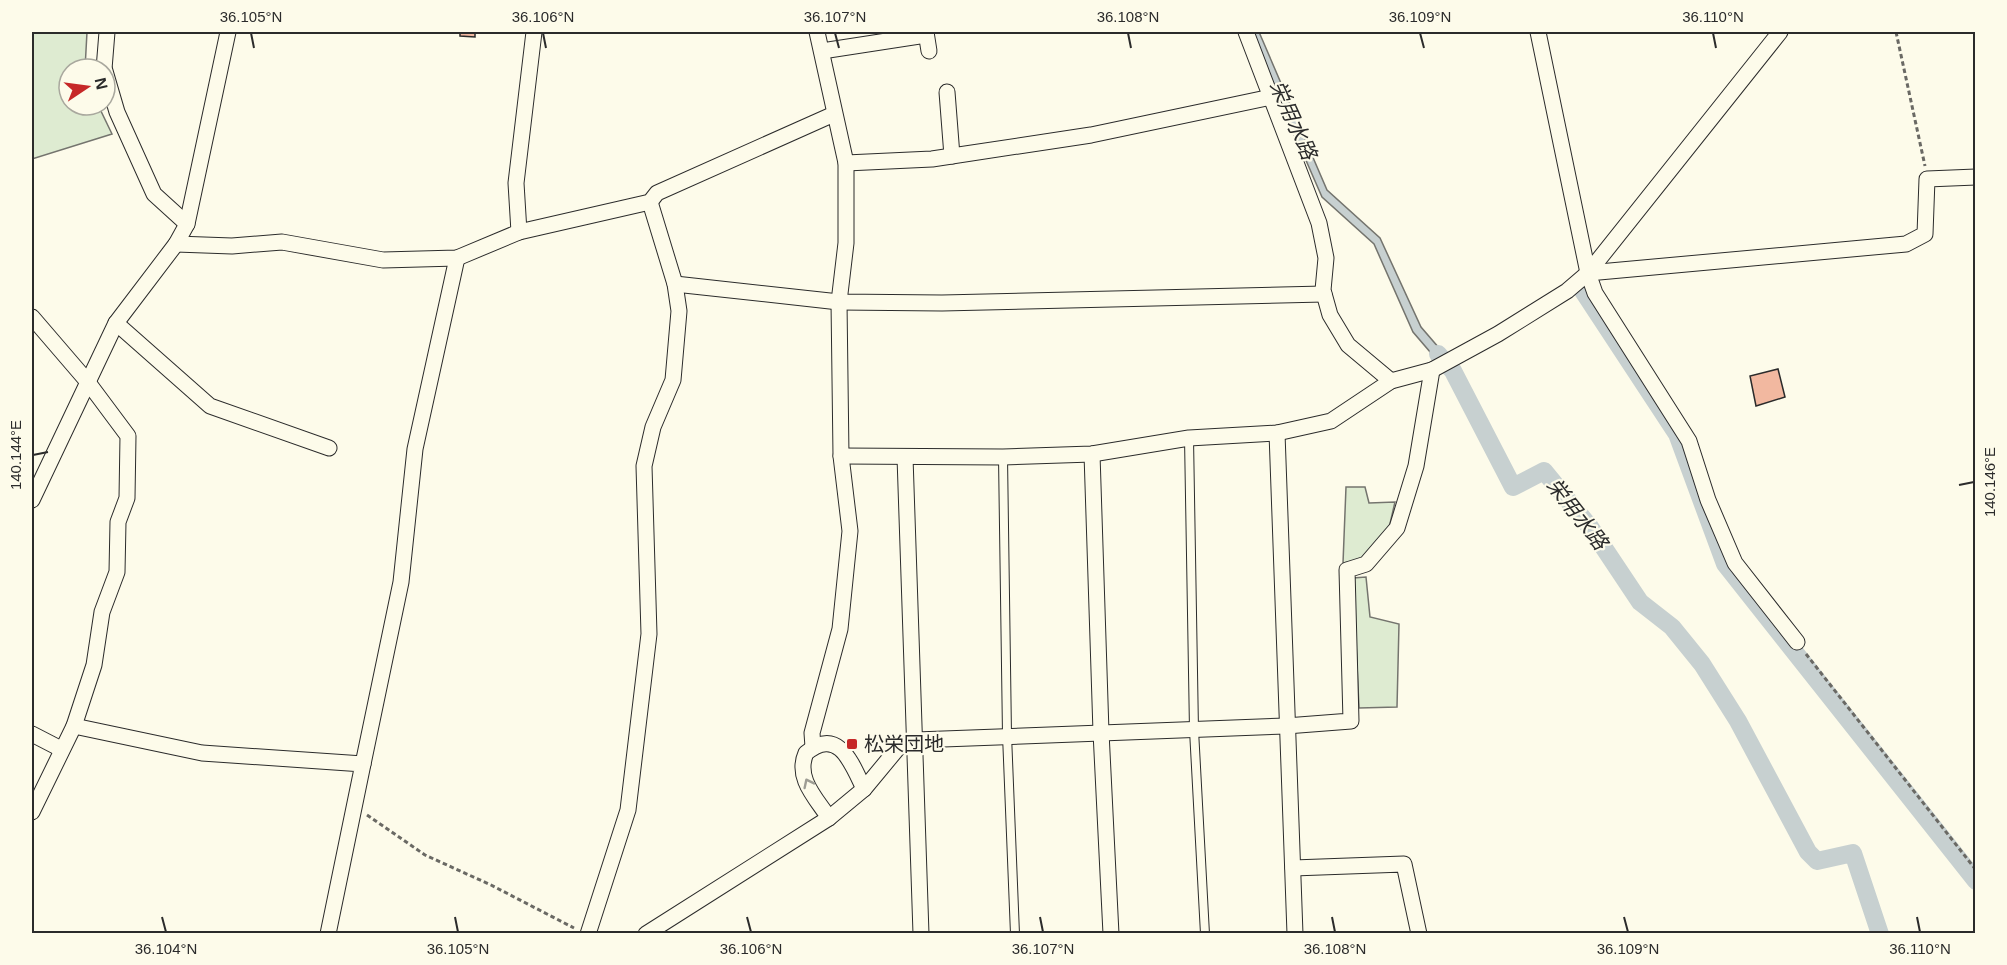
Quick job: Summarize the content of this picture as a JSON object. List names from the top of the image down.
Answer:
{
  "water": ["栄用水路"],
  "places": {
    "transit": ["松栄団地"]
  },
  "north": "right",
  "coordinates": [
    "36.105°N",
    "36.106°N",
    "36.107°N",
    "36.108°N",
    "36.109°N",
    "36.110°N",
    "140.144°E",
    "140.146°E",
    "36.104°N"
  ]
}
